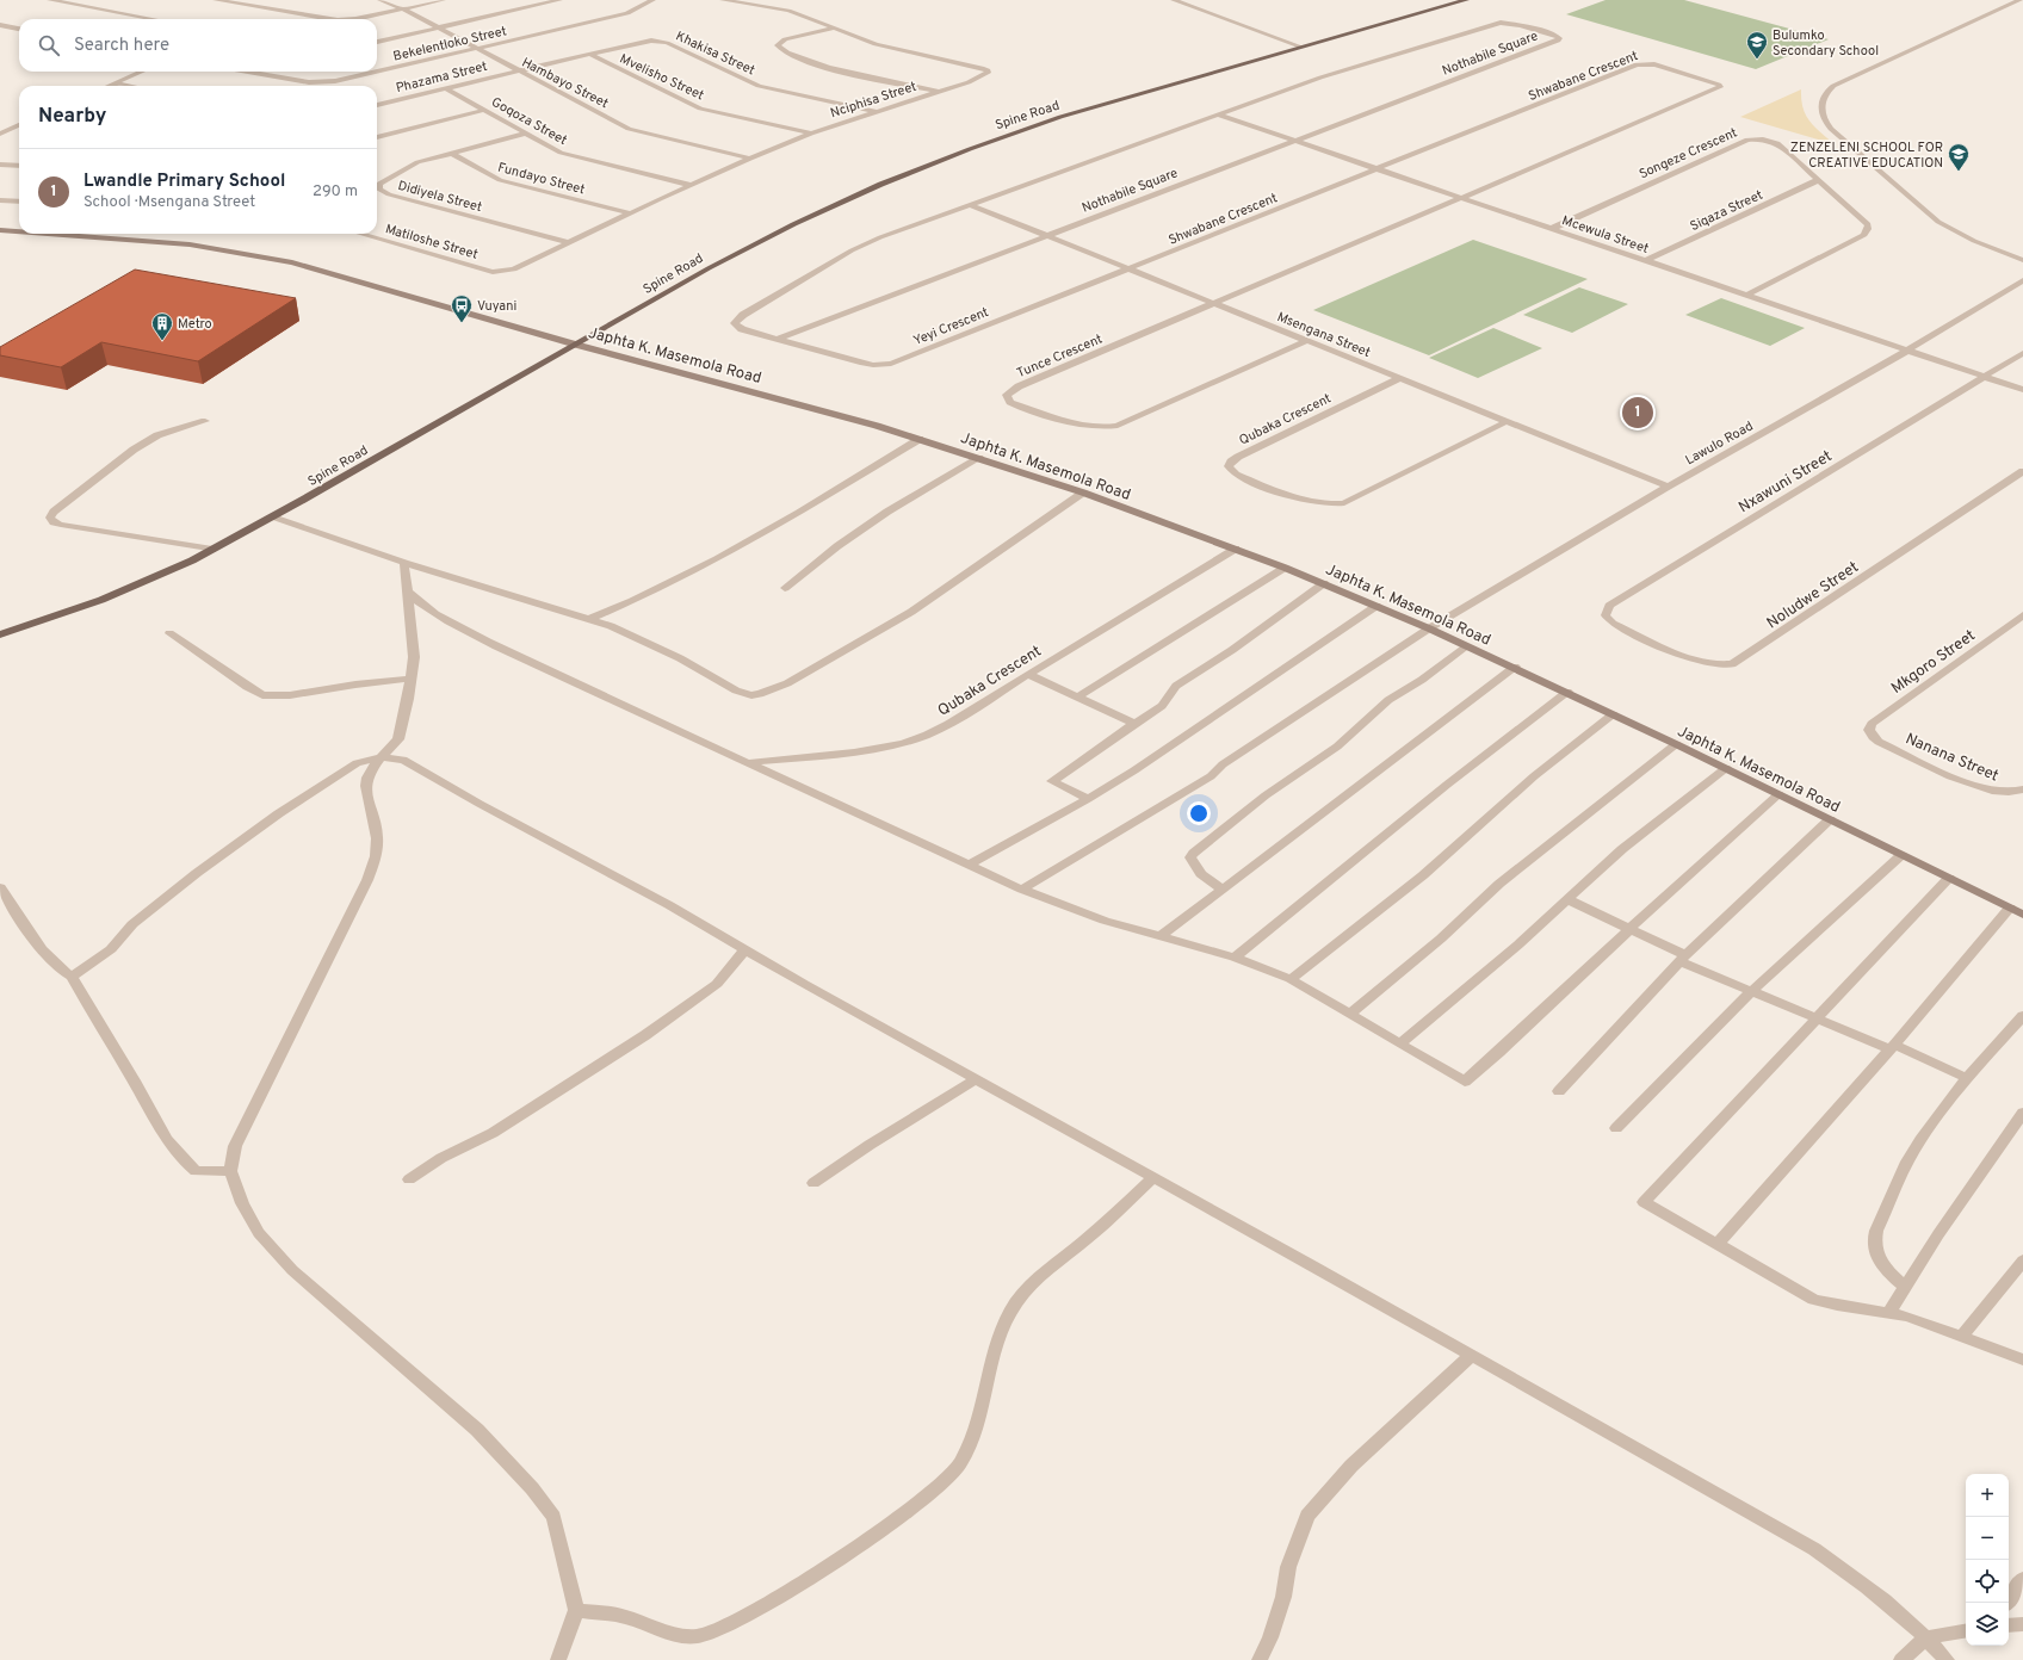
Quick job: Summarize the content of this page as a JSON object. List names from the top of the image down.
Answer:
{
  "streets": {
    "main road": ["Spine Road", "Japhta K. Masemola Road"],
    "street": [
      "Bekelentloko Street",
      "Khakisa Street",
      "Nothabile Square",
      "Shwabane Crescent",
      "Phazama Street",
      "Mvelisho Street",
      "Hambayo Street",
      "Nciphisa Street",
      "Goqoza Street",
      "Songeze Crescent",
      "Fundayo Street",
      "Didiyela Street",
      "Siqaza Street",
      "Mcewula Street",
      "Matiloshe Street",
      "Yeyi Crescent",
      "Msengana Street",
      "Tunce Crescent",
      "Qubaka Crescent",
      "Lawulo Road",
      "Nxawuni Street",
      "Noludwe Street",
      "Mkgoro Street",
      "Nanana Street"
    ]
  },
  "crossings": [
    ["Bekelentloko Street", "Hambayo Street"],
    ["Khakisa Street", "Phazama Street"],
    ["Khakisa Street", "Mvelisho Street"],
    ["Khakisa Street", "Hambayo Street"],
    ["Khakisa Street", "Nciphisa Street"],
    ["Nothabile Square", "Mcewula Street"],
    ["Nothabile Square", "Yeyi Crescent"],
    ["Nothabile Square", "Msengana Street"],
    ["Shwabane Crescent", "Mcewula Street"],
    ["Shwabane Crescent", "Yeyi Crescent"],
    ["Shwabane Crescent", "Msengana Street"],
    ["Shwabane Crescent", "Tunce Crescent"],
    ["Phazama Street", "Hambayo Street"],
    ["Phazama Street", "Goqoza Street"],
    ["Mvelisho Street", "Nciphisa Street"],
    ["Hambayo Street", "Nciphisa Street"],
    ["Nciphisa Street", "Goqoza Street"],
    ["Nciphisa Street", "Fundayo Street"],
    ["Nciphisa Street", "Didiyela Street"],
    ["Nciphisa Street", "Matiloshe Street"],
    ["Spine Road", "Japhta K. Masemola Road"],
    ["Goqoza Street", "Didiyela Street"],
    ["Songeze Crescent", "Siqaza Street"],
    ["Songeze Crescent", "Mcewula Street"],
    ["Fundayo Street", "Didiyela Street"],
    ["Siqaza Street", "Mcewula Street"],
    ["Mcewula Street", "Lawulo Road"],
    ["Mcewula Street", "Nxawuni Street"],
    ["Yeyi Crescent", "Msengana Street"],
    ["Msengana Street", "Tunce Crescent"],
    ["Msengana Street", "Qubaka Crescent"],
    ["Msengana Street", "Lawulo Road"],
    ["Japhta K. Masemola Road", "Qubaka Crescent"],
    ["Japhta K. Masemola Road", "Lawulo Road"],
    ["Nxawuni Street", "Noludwe Street"],
    ["Mkgoro Street", "Nanana Street"]
  ],
  "places": {
    "school or university": ["Bulumko Secondary School", "ZENZELENI SCHOOL FOR CREATIVE EDUCATION"],
    "bus stop": ["Vuyani"],
    "building": ["Metro"]
  },
  "page": {
    "search": "Search here",
    "heading": "Nearby",
    "list": [
      {
        "mark": "1",
        "name": "Lwandle Primary School",
        "note": "School · Msengana Street",
        "value": "290 m"
      }
    ],
    "pins": "1",
    "map_buttons": ["+", "−"]
  }
}
